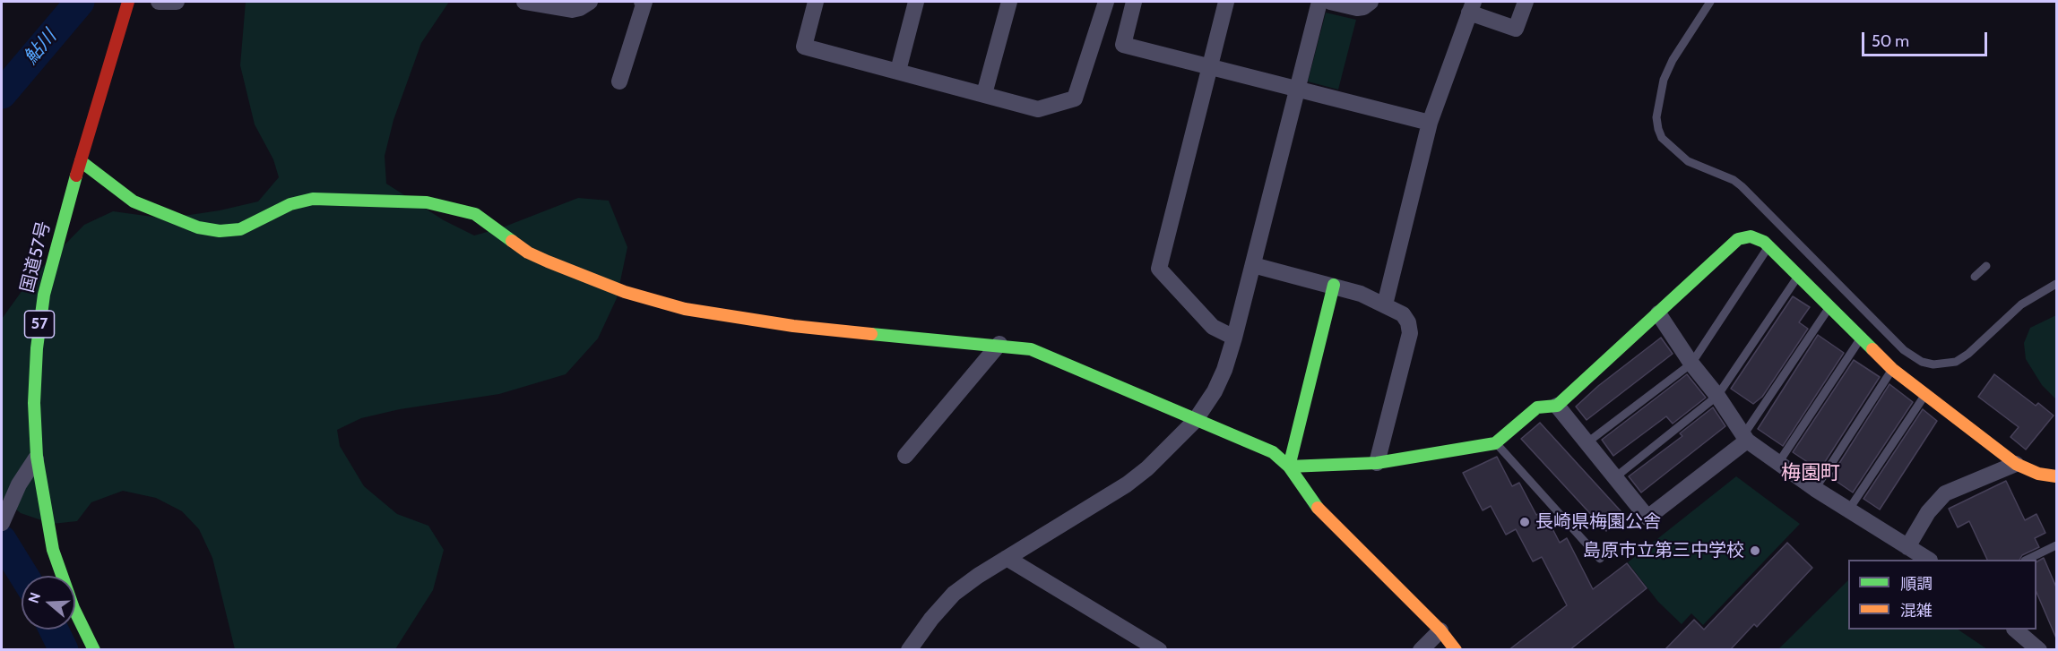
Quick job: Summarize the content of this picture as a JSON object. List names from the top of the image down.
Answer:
{
  "streets": {
    "main road": ["国道57号", "57"]
  },
  "districts": ["梅園町"],
  "water": ["鮎川"],
  "places": ["長崎県梅園公舎", "島原市立第三中学校"],
  "legend": ["順調", "混雑"],
  "scale_bar": "50 m",
  "north": "left"
}
